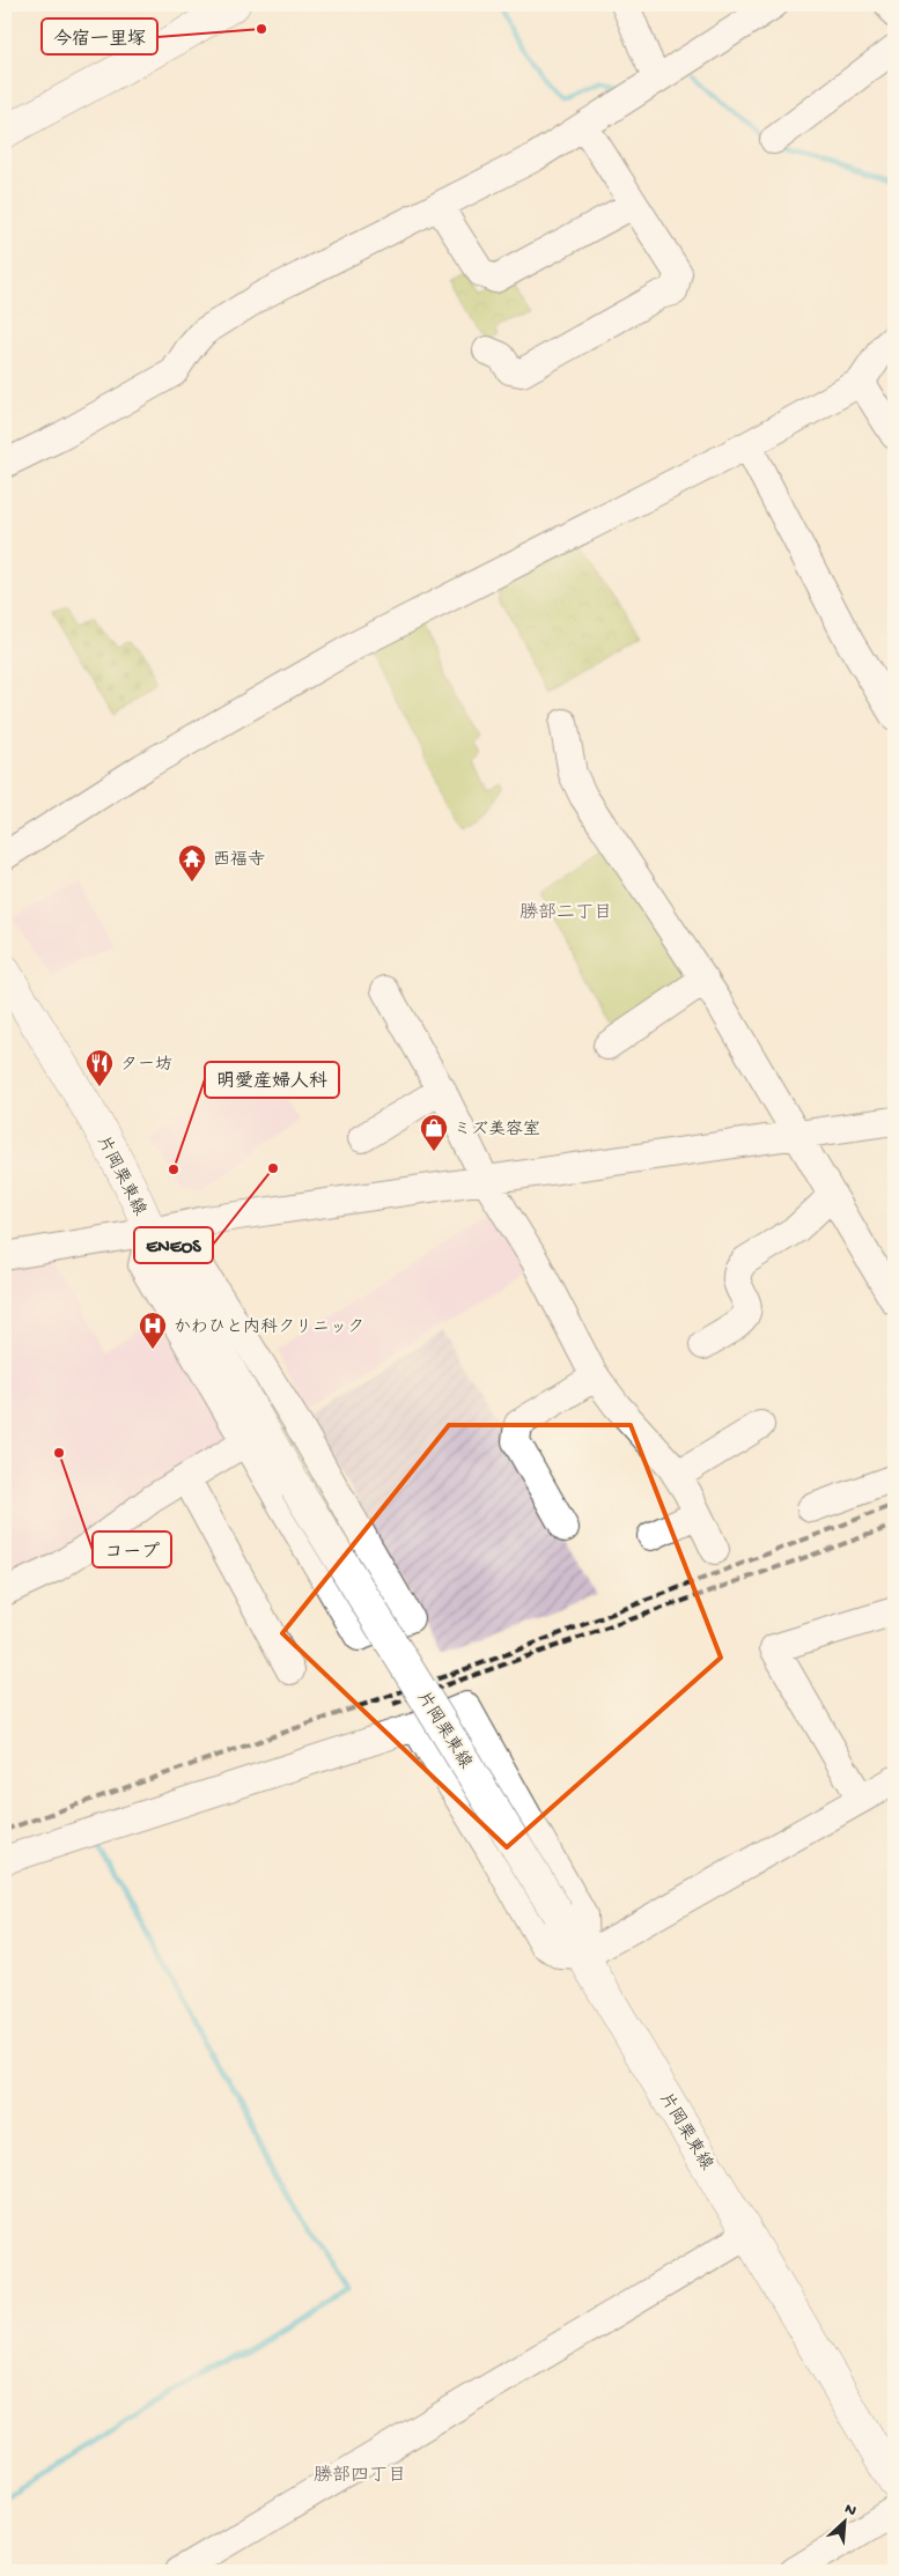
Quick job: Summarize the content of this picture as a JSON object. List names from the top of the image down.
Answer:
{
  "streets": {
    "main road": ["片岡栗東線"]
  },
  "districts": ["勝部二丁目", "勝部四丁目"],
  "places": {
    "other": [
      "今宿一里塚",
      "ENEOS",
      "明愛産婦人科",
      "コープ"
    ],
    "temple": ["西福寺"],
    "restaurant": ["ター坊"],
    "shop": ["ミズ美容室"],
    "hospital": ["かわひと内科クリニック"]
  },
  "north": "top right"
}
